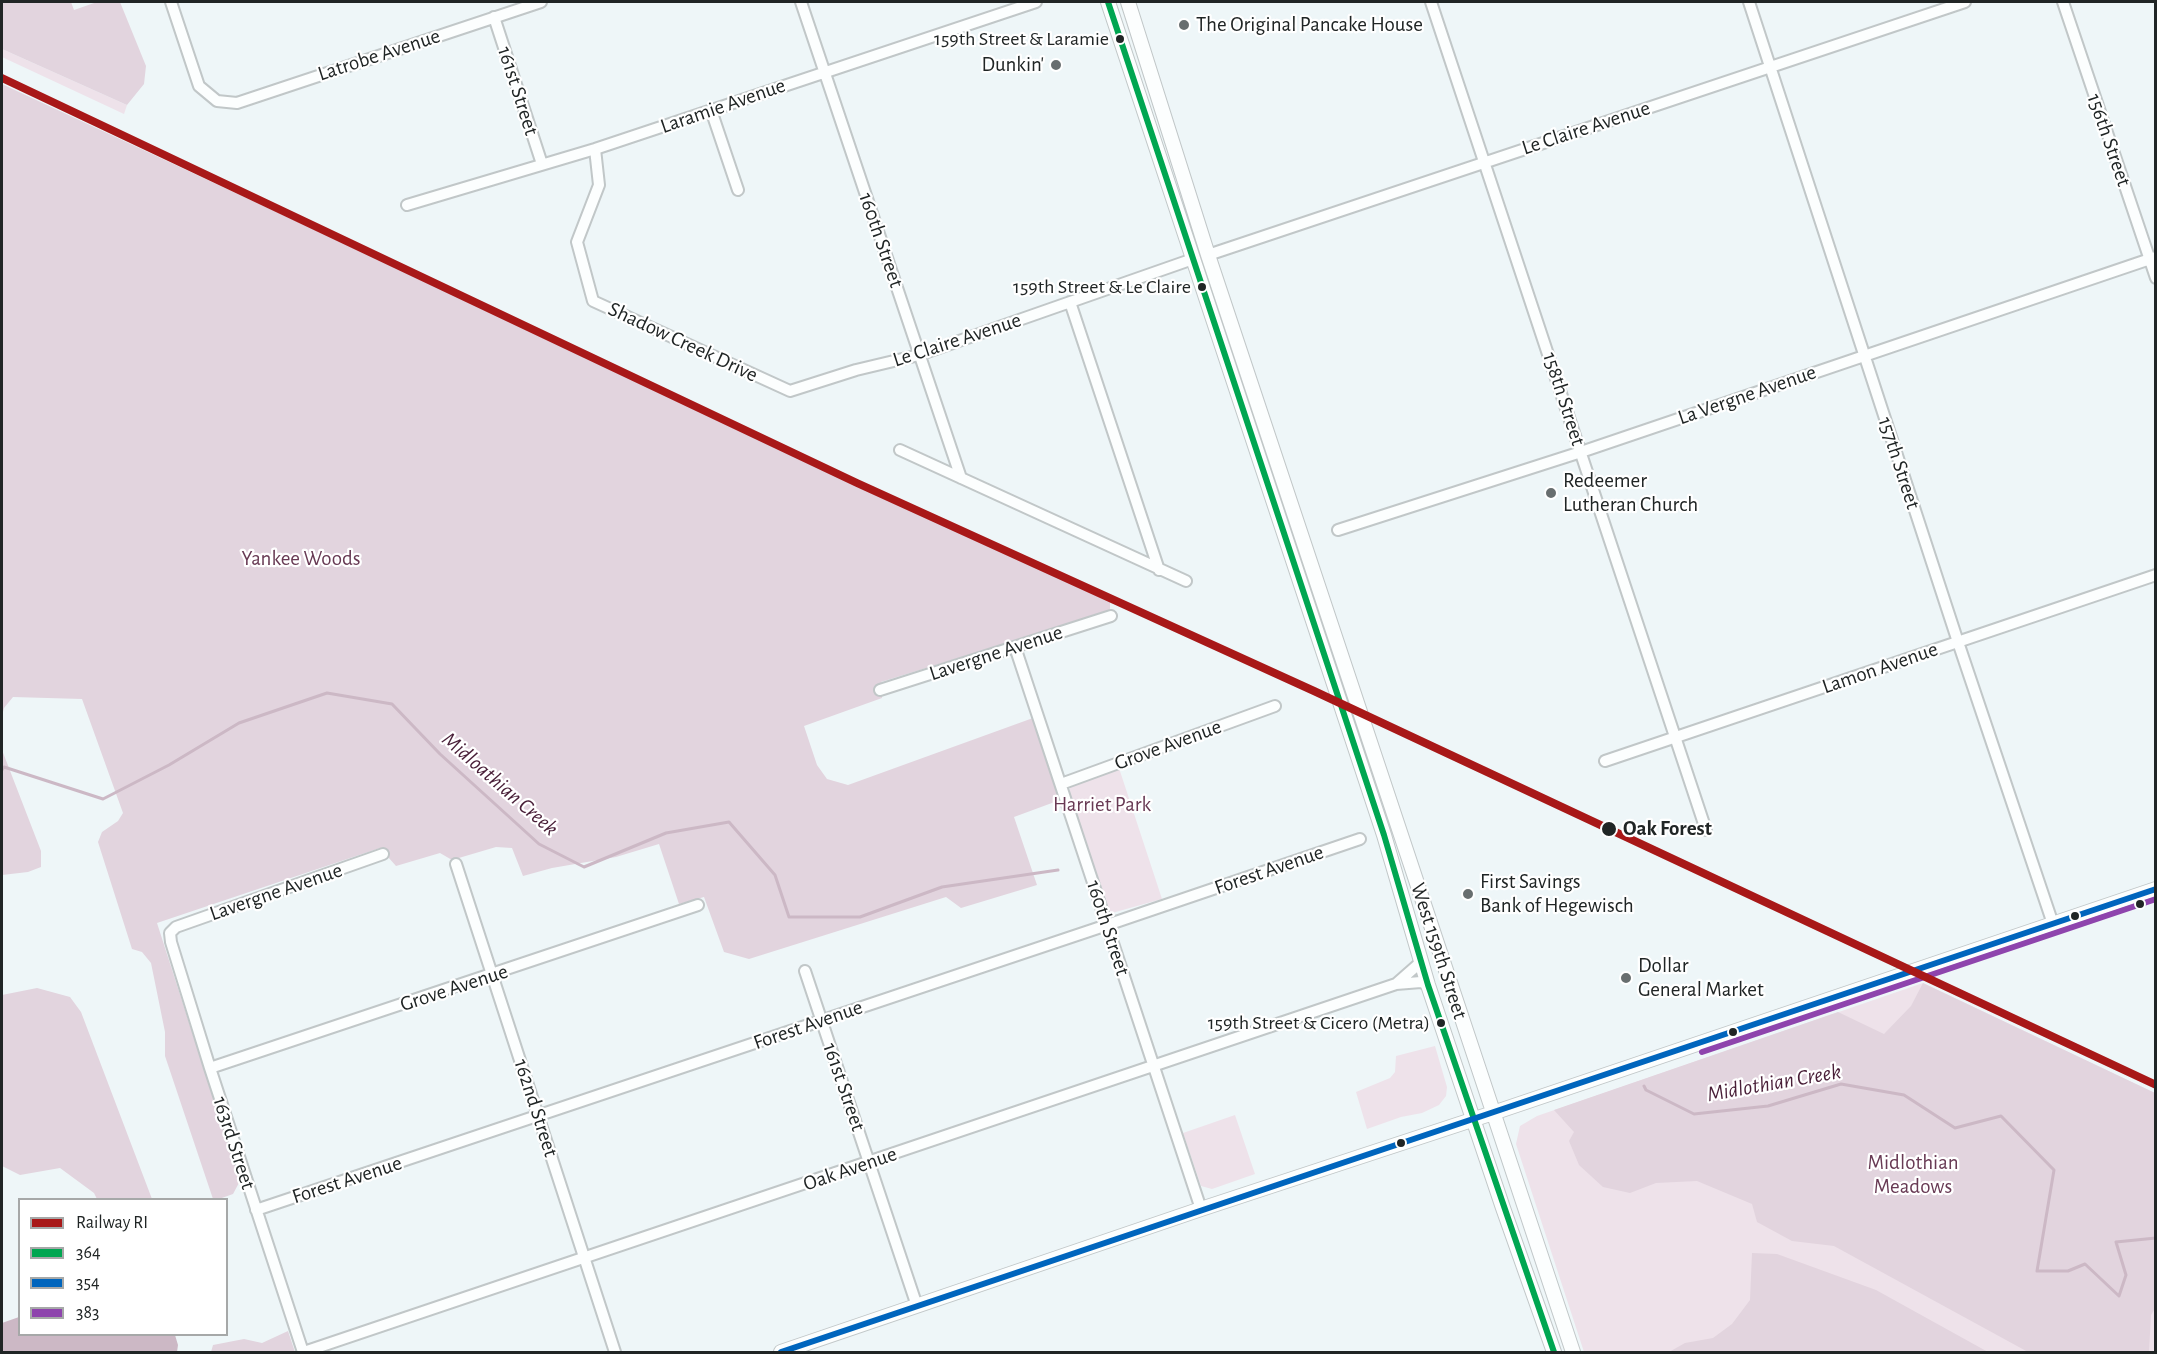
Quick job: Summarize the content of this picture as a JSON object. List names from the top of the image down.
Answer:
{
  "streets": {
    "main road": ["West 159th Street"],
    "street": [
      "Latrobe Avenue",
      "161st Street",
      "Laramie Avenue",
      "Le Claire Avenue",
      "156th Street",
      "160th Street",
      "Shadow Creek Drive",
      "La Vergne Avenue",
      "158th Street",
      "157th Street",
      "Lavergne Avenue",
      "Lamon Avenue",
      "Grove Avenue",
      "Forest Avenue",
      "162nd Street",
      "163rd Street",
      "Oak Avenue"
    ]
  },
  "crossings": [
    ["Latrobe Avenue", "161st Street"],
    ["161st Street", "Laramie Avenue"],
    ["161st Street", "Forest Avenue"],
    ["161st Street", "Oak Avenue"],
    ["Laramie Avenue", "160th Street"],
    ["Laramie Avenue", "Shadow Creek Drive"],
    ["Le Claire Avenue", "160th Street"],
    ["Le Claire Avenue", "Shadow Creek Drive"],
    ["Le Claire Avenue", "158th Street"],
    ["Le Claire Avenue", "157th Street"],
    ["Le Claire Avenue", "West 159th Street"],
    ["156th Street", "La Vergne Avenue"],
    ["160th Street", "Lavergne Avenue"],
    ["160th Street", "Grove Avenue"],
    ["160th Street", "Forest Avenue"],
    ["160th Street", "Oak Avenue"],
    ["La Vergne Avenue", "158th Street"],
    ["La Vergne Avenue", "157th Street"],
    ["158th Street", "Lamon Avenue"],
    ["157th Street", "Lamon Avenue"],
    ["Lavergne Avenue", "163rd Street"],
    ["Grove Avenue", "162nd Street"],
    ["Grove Avenue", "163rd Street"],
    ["Forest Avenue", "162nd Street"],
    ["Forest Avenue", "163rd Street"],
    ["West 159th Street", "Oak Avenue"],
    ["162nd Street", "Oak Avenue"],
    ["163rd Street", "Oak Avenue"]
  ],
  "water": ["Midloathian Creek", "Midlothian Creek"],
  "parks": ["Yankee Woods", "Harriet Park", "Midlothian Meadows"],
  "places": [
    "The Original Pancake House",
    "159th Street & Laramie",
    "Dunkin'",
    "159th Street & Le Claire",
    "Redeemer Lutheran Church",
    "Oak Forest",
    "First Savings Bank of Hegewisch",
    "Dollar General Market",
    "159th Street & Cicero (Metra)"
  ],
  "lines": [
    "transit line 364",
    "rail line RI",
    "transit line 354",
    "transit line 383"
  ],
  "legend": [
    "Railway RI",
    "364",
    "354",
    "383"
  ]
}
